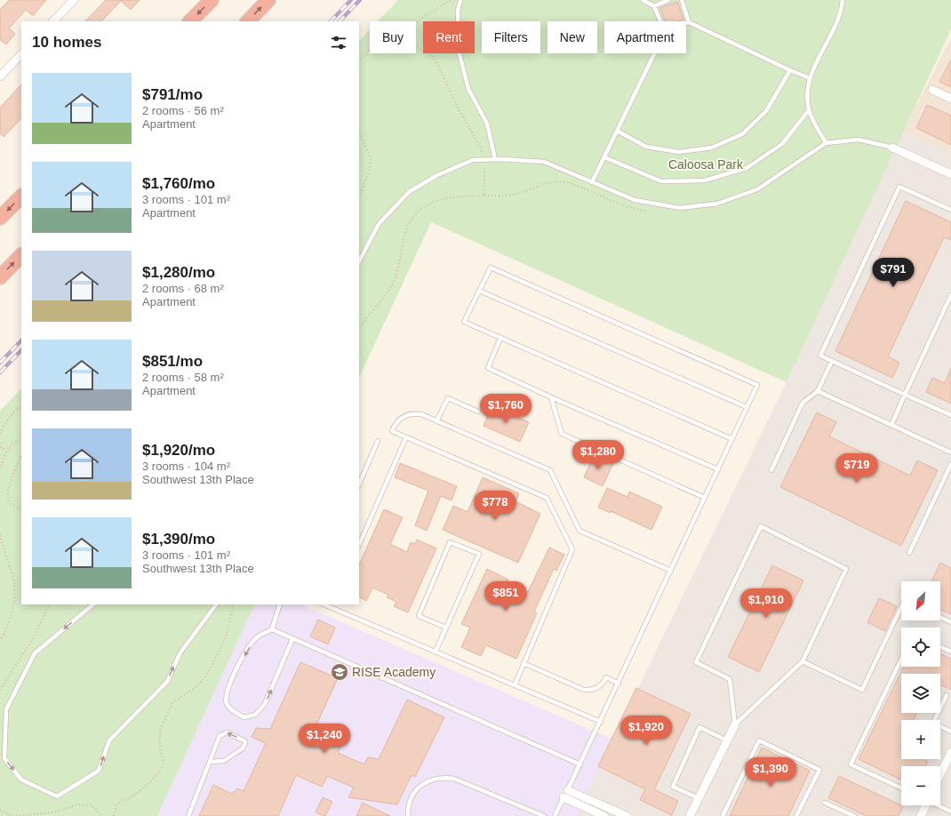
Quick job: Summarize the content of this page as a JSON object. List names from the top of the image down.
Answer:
{
  "parks": ["Caloosa Park"],
  "places": {
    "school or university": ["RISE Academy"]
  },
  "north": "bottom left",
  "page": {
    "chip": [
      "Buy",
      "Rent",
      "Filters",
      "New",
      "Apartment"
    ],
    "heading": "10 homes",
    "list": [
      {
        "name": "$791/mo",
        "note": "2 rooms · 56 m² · Apartment"
      },
      {
        "name": "$1,760/mo",
        "note": "3 rooms · 101 m² · Apartment"
      },
      {
        "name": "$1,280/mo",
        "note": "2 rooms · 68 m² · Apartment"
      },
      {
        "name": "$851/mo",
        "note": "2 rooms · 58 m² · Apartment"
      },
      {
        "name": "$1,920/mo",
        "note": "3 rooms · 104 m² · Southwest 13th Place"
      },
      {
        "name": "$1,390/mo",
        "note": "3 rooms · 101 m² · Southwest 13th Place"
      }
    ],
    "price": [
      "$791",
      "$1,760",
      "$1,280",
      "$719",
      "$778",
      "$851",
      "$1,910",
      "$1,920",
      "$1,240",
      "$1,390"
    ],
    "map_buttons": ["+", "−"]
  }
}
